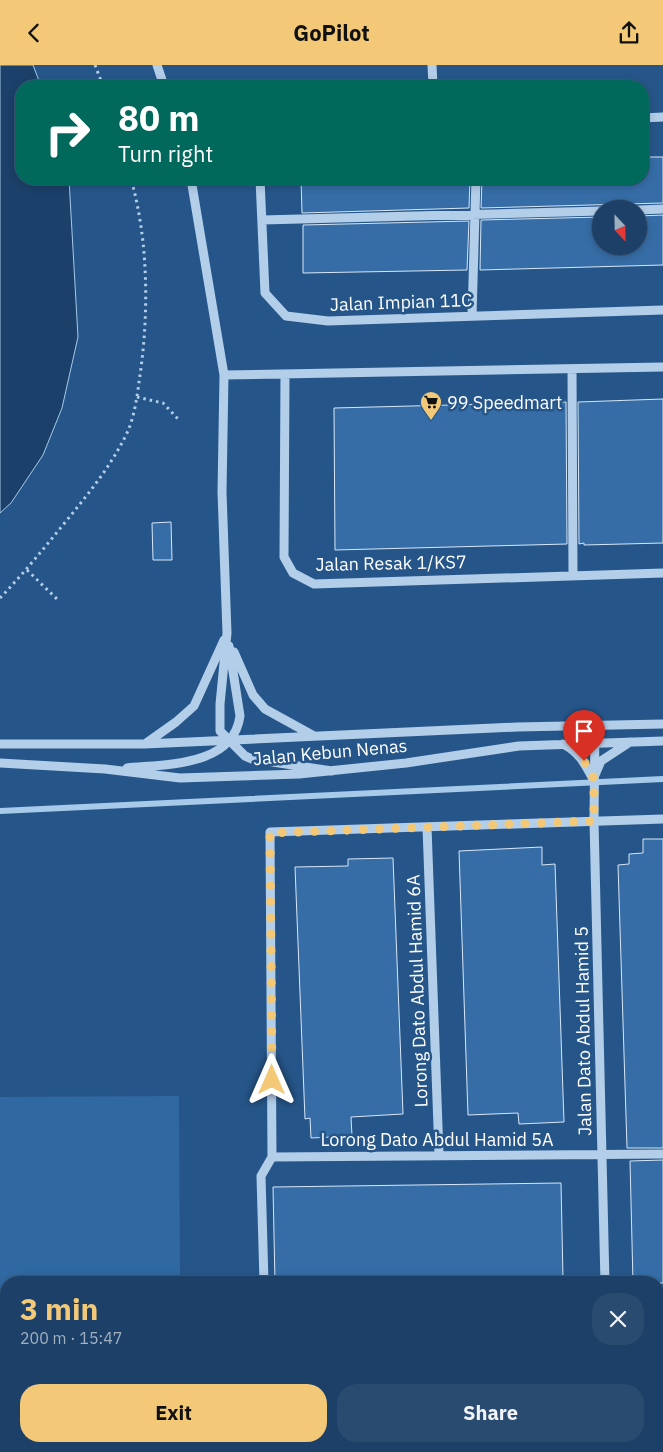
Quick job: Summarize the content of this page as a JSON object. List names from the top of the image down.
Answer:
{
  "streets": {
    "street": [
      "Jalan Impian 11C",
      "Jalan Resak 1/KS7",
      "Jalan Kebun Nenas",
      "Lorong Dato Abdul Hamid 6A",
      "Jalan Dato Abdul Hamid 5",
      "Lorong Dato Abdul Hamid 5A"
    ]
  },
  "crossings": [
    ["Jalan Kebun Nenas", "Jalan Dato Abdul Hamid 5"],
    ["Lorong Dato Abdul Hamid 6A", "Lorong Dato Abdul Hamid 5A"],
    ["Jalan Dato Abdul Hamid 5", "Lorong Dato Abdul Hamid 5A"]
  ],
  "places": {
    "supermarket": ["99 Speedmart"]
  },
  "north": "bottom",
  "page": {
    "header": "GoPilot",
    "turn": ["80 m", "Turn right"],
    "heading": ["3 min", "200 m · 15:47"],
    "buttons": ["Exit", "Share"]
  }
}
